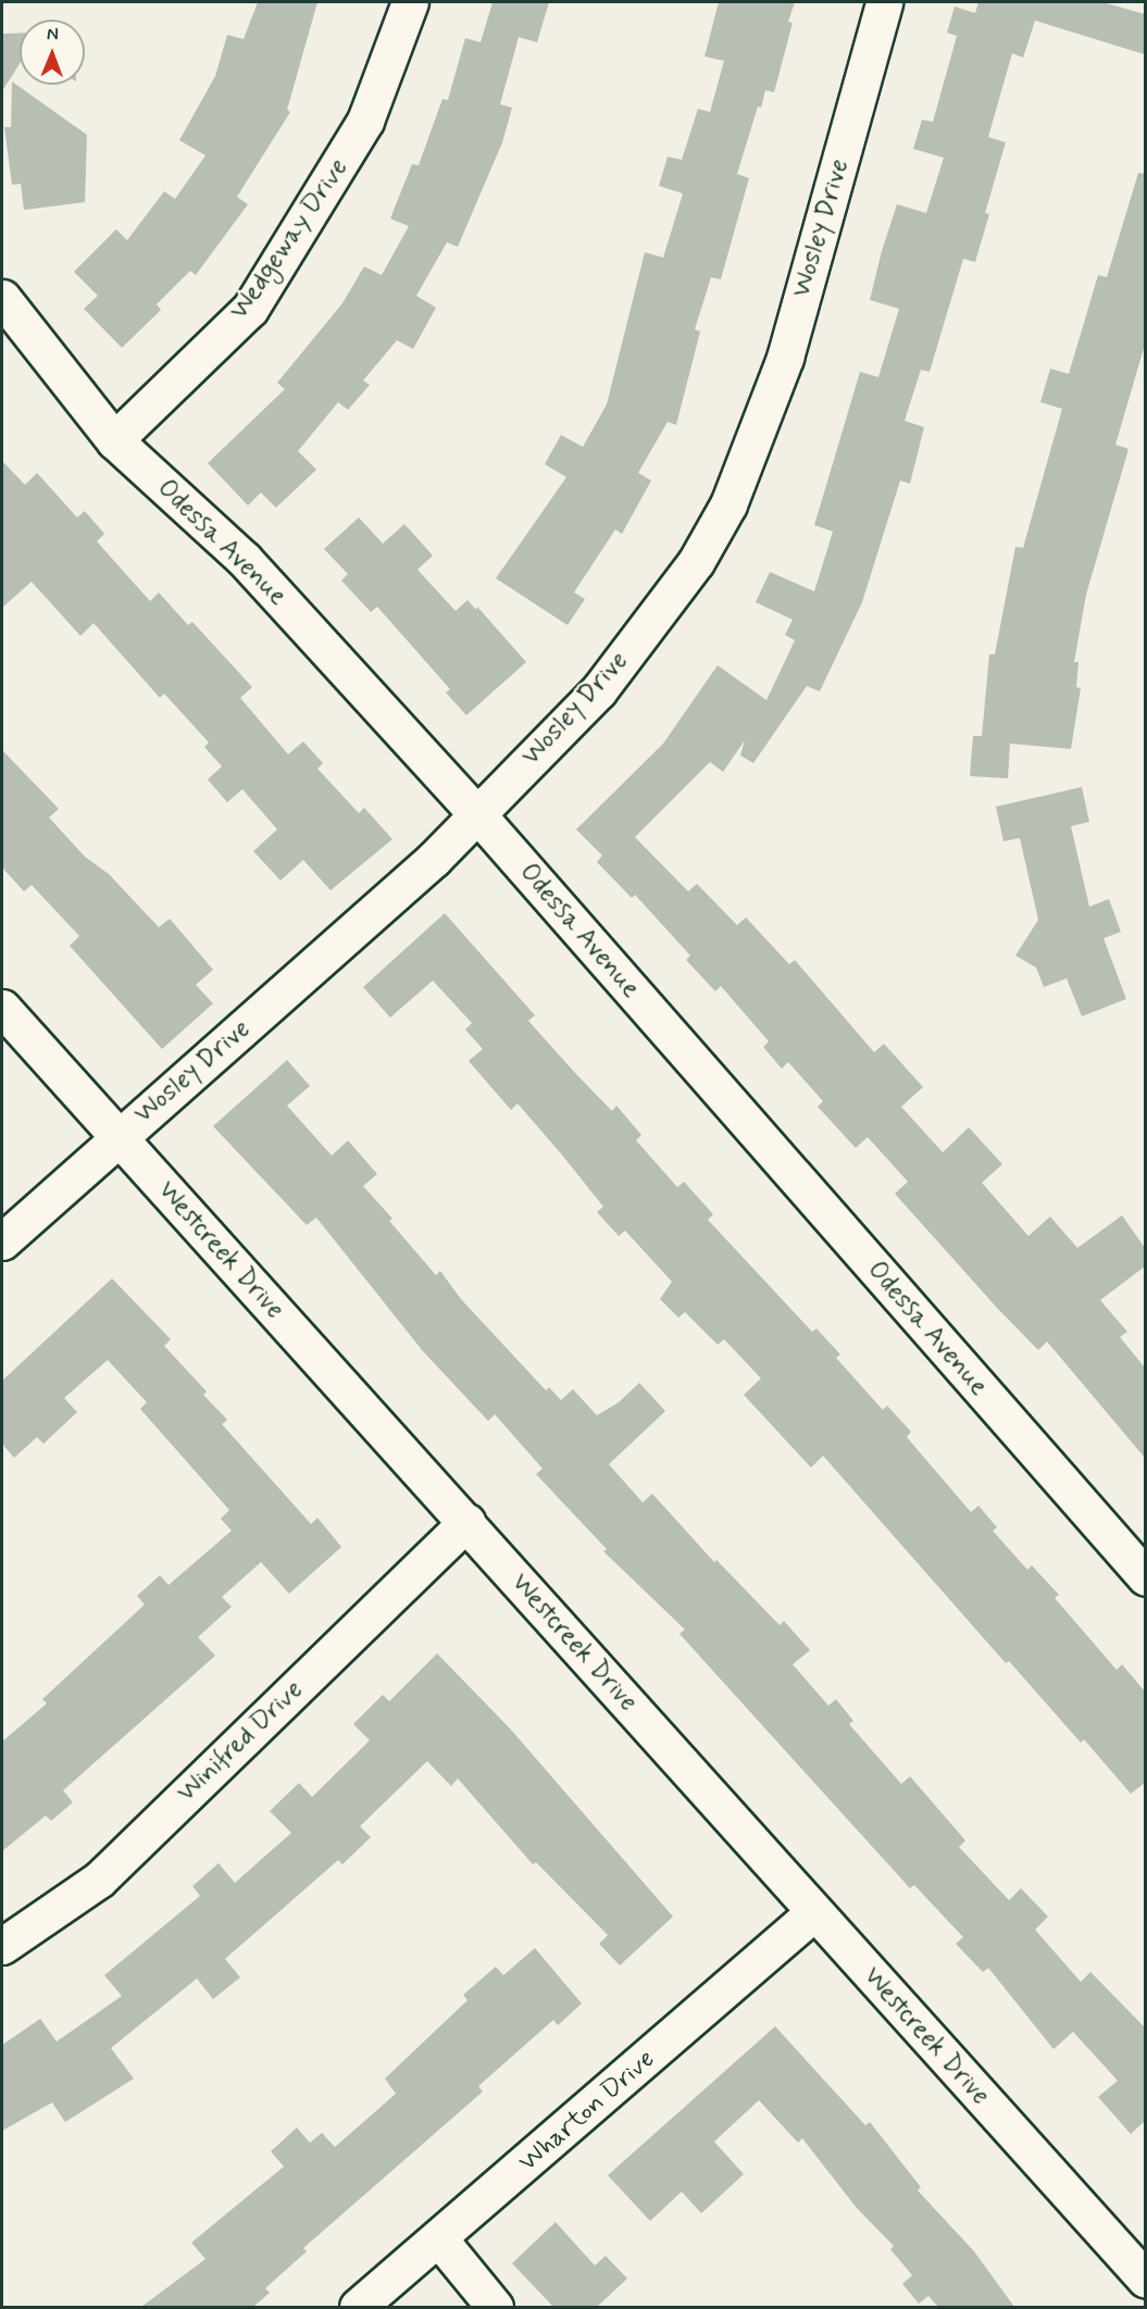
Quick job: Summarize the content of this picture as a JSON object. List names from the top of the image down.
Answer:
{
  "streets": {
    "street": [
      "Wosley Drive",
      "Wedgeway Drive",
      "Odessa Avenue",
      "Westcreek Drive",
      "Winifred Drive",
      "Wharton Drive"
    ]
  },
  "crossings": [
    ["Wosley Drive", "Odessa Avenue"],
    ["Wosley Drive", "Westcreek Drive"],
    ["Wedgeway Drive", "Odessa Avenue"],
    ["Westcreek Drive", "Winifred Drive"],
    ["Westcreek Drive", "Wharton Drive"]
  ],
  "north": "top"
}
